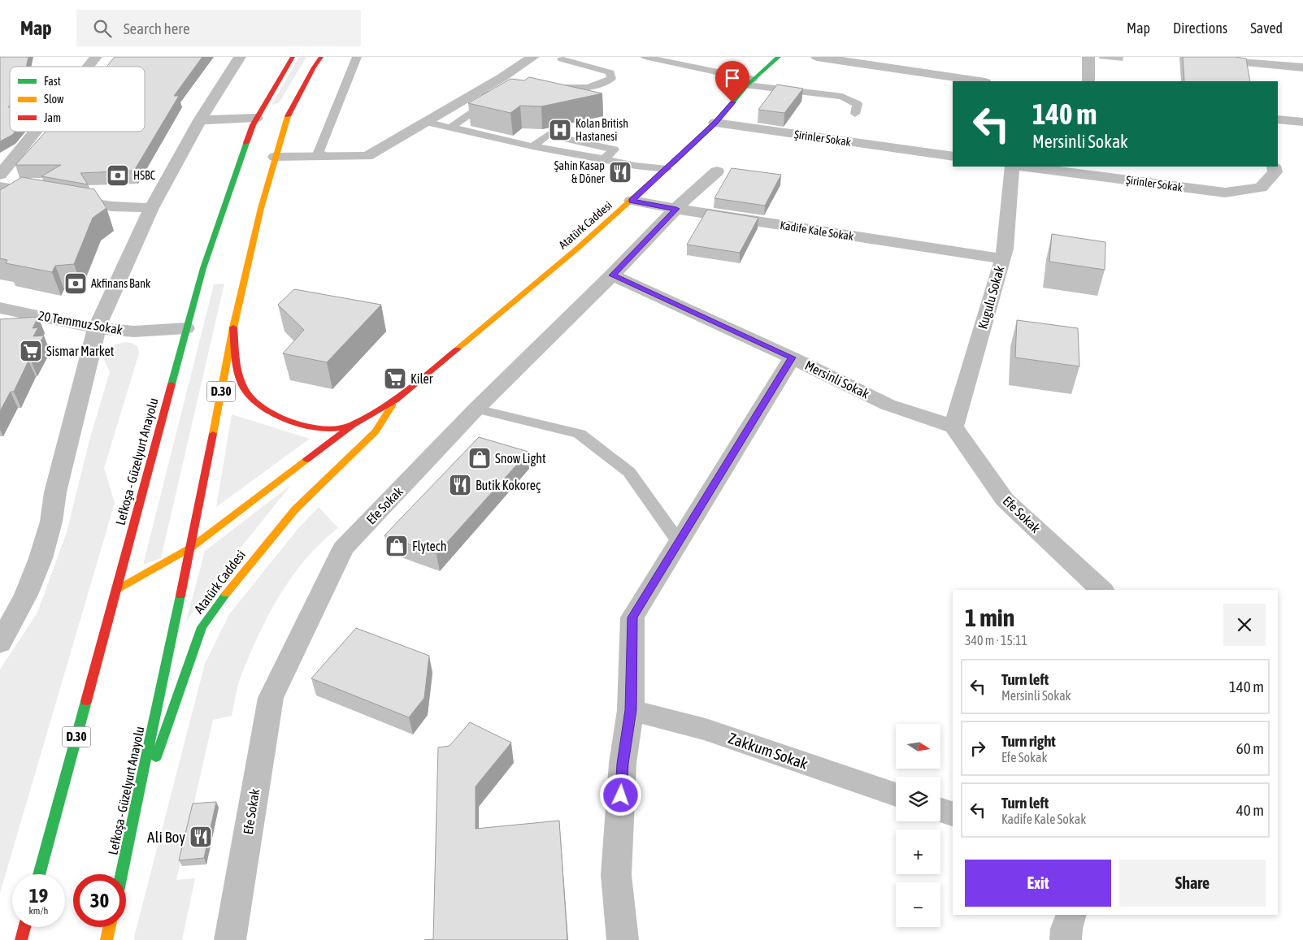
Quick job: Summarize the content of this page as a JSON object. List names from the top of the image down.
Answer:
{
  "streets": {
    "main road": ["Atatürk Caddesi", "D.30", "Lefkoşa - Güzelyurt Anayolu"],
    "street": [
      "Şirinler Sokak",
      "Kadife Kale Sokak",
      "Kugulu Sokak",
      "20 Temmuz Sokak",
      "Mersinli Sokak",
      "Efe Sokak",
      "Zakkum Sokak"
    ]
  },
  "crossings": [
    ["Şirinler Sokak", "Atatürk Caddesi"],
    ["Atatürk Caddesi", "Kadife Kale Sokak"],
    ["Atatürk Caddesi", "Lefkoşa - Güzelyurt Anayolu"],
    ["Kadife Kale Sokak", "Kugulu Sokak"],
    ["Kadife Kale Sokak", "Efe Sokak"],
    ["Kugulu Sokak", "Mersinli Sokak"],
    ["Kugulu Sokak", "Efe Sokak"],
    ["20 Temmuz Sokak", "Lefkoşa - Güzelyurt Anayolu"],
    ["Mersinli Sokak", "Efe Sokak"]
  ],
  "places": {
    "hospital": ["Kolan British Hastanesi"],
    "restaurant": ["Şahin Kasap & Döner", "Butik Kokoreç", "Ali Boy"],
    "bank": ["HSBC", "Akfinans Bank"],
    "supermarket": ["Sismar Market", "Kiler"],
    "shop": ["Snow Light", "Flytech"]
  },
  "legend": ["Fast", "Slow", "Jam"],
  "north": "right",
  "page": {
    "header": "Map",
    "search": "Search here",
    "nav": ["Map", "Directions", "Saved"],
    "turn": ["140 m", "Mersinli Sokak"],
    "heading": ["1 min", "340 m · 15:11"],
    "list": [
      {
        "name": "Turn left",
        "note": "Mersinli Sokak",
        "value": "140 m"
      },
      {
        "name": "Turn right",
        "note": "Efe Sokak",
        "value": "60 m"
      },
      {
        "name": "Turn left",
        "note": "Kadife Kale Sokak",
        "value": "40 m"
      }
    ],
    "map_buttons": ["+", "−"],
    "buttons": ["Exit", "Share"],
    "speed": "19 km/h",
    "limit": "30"
  }
}
